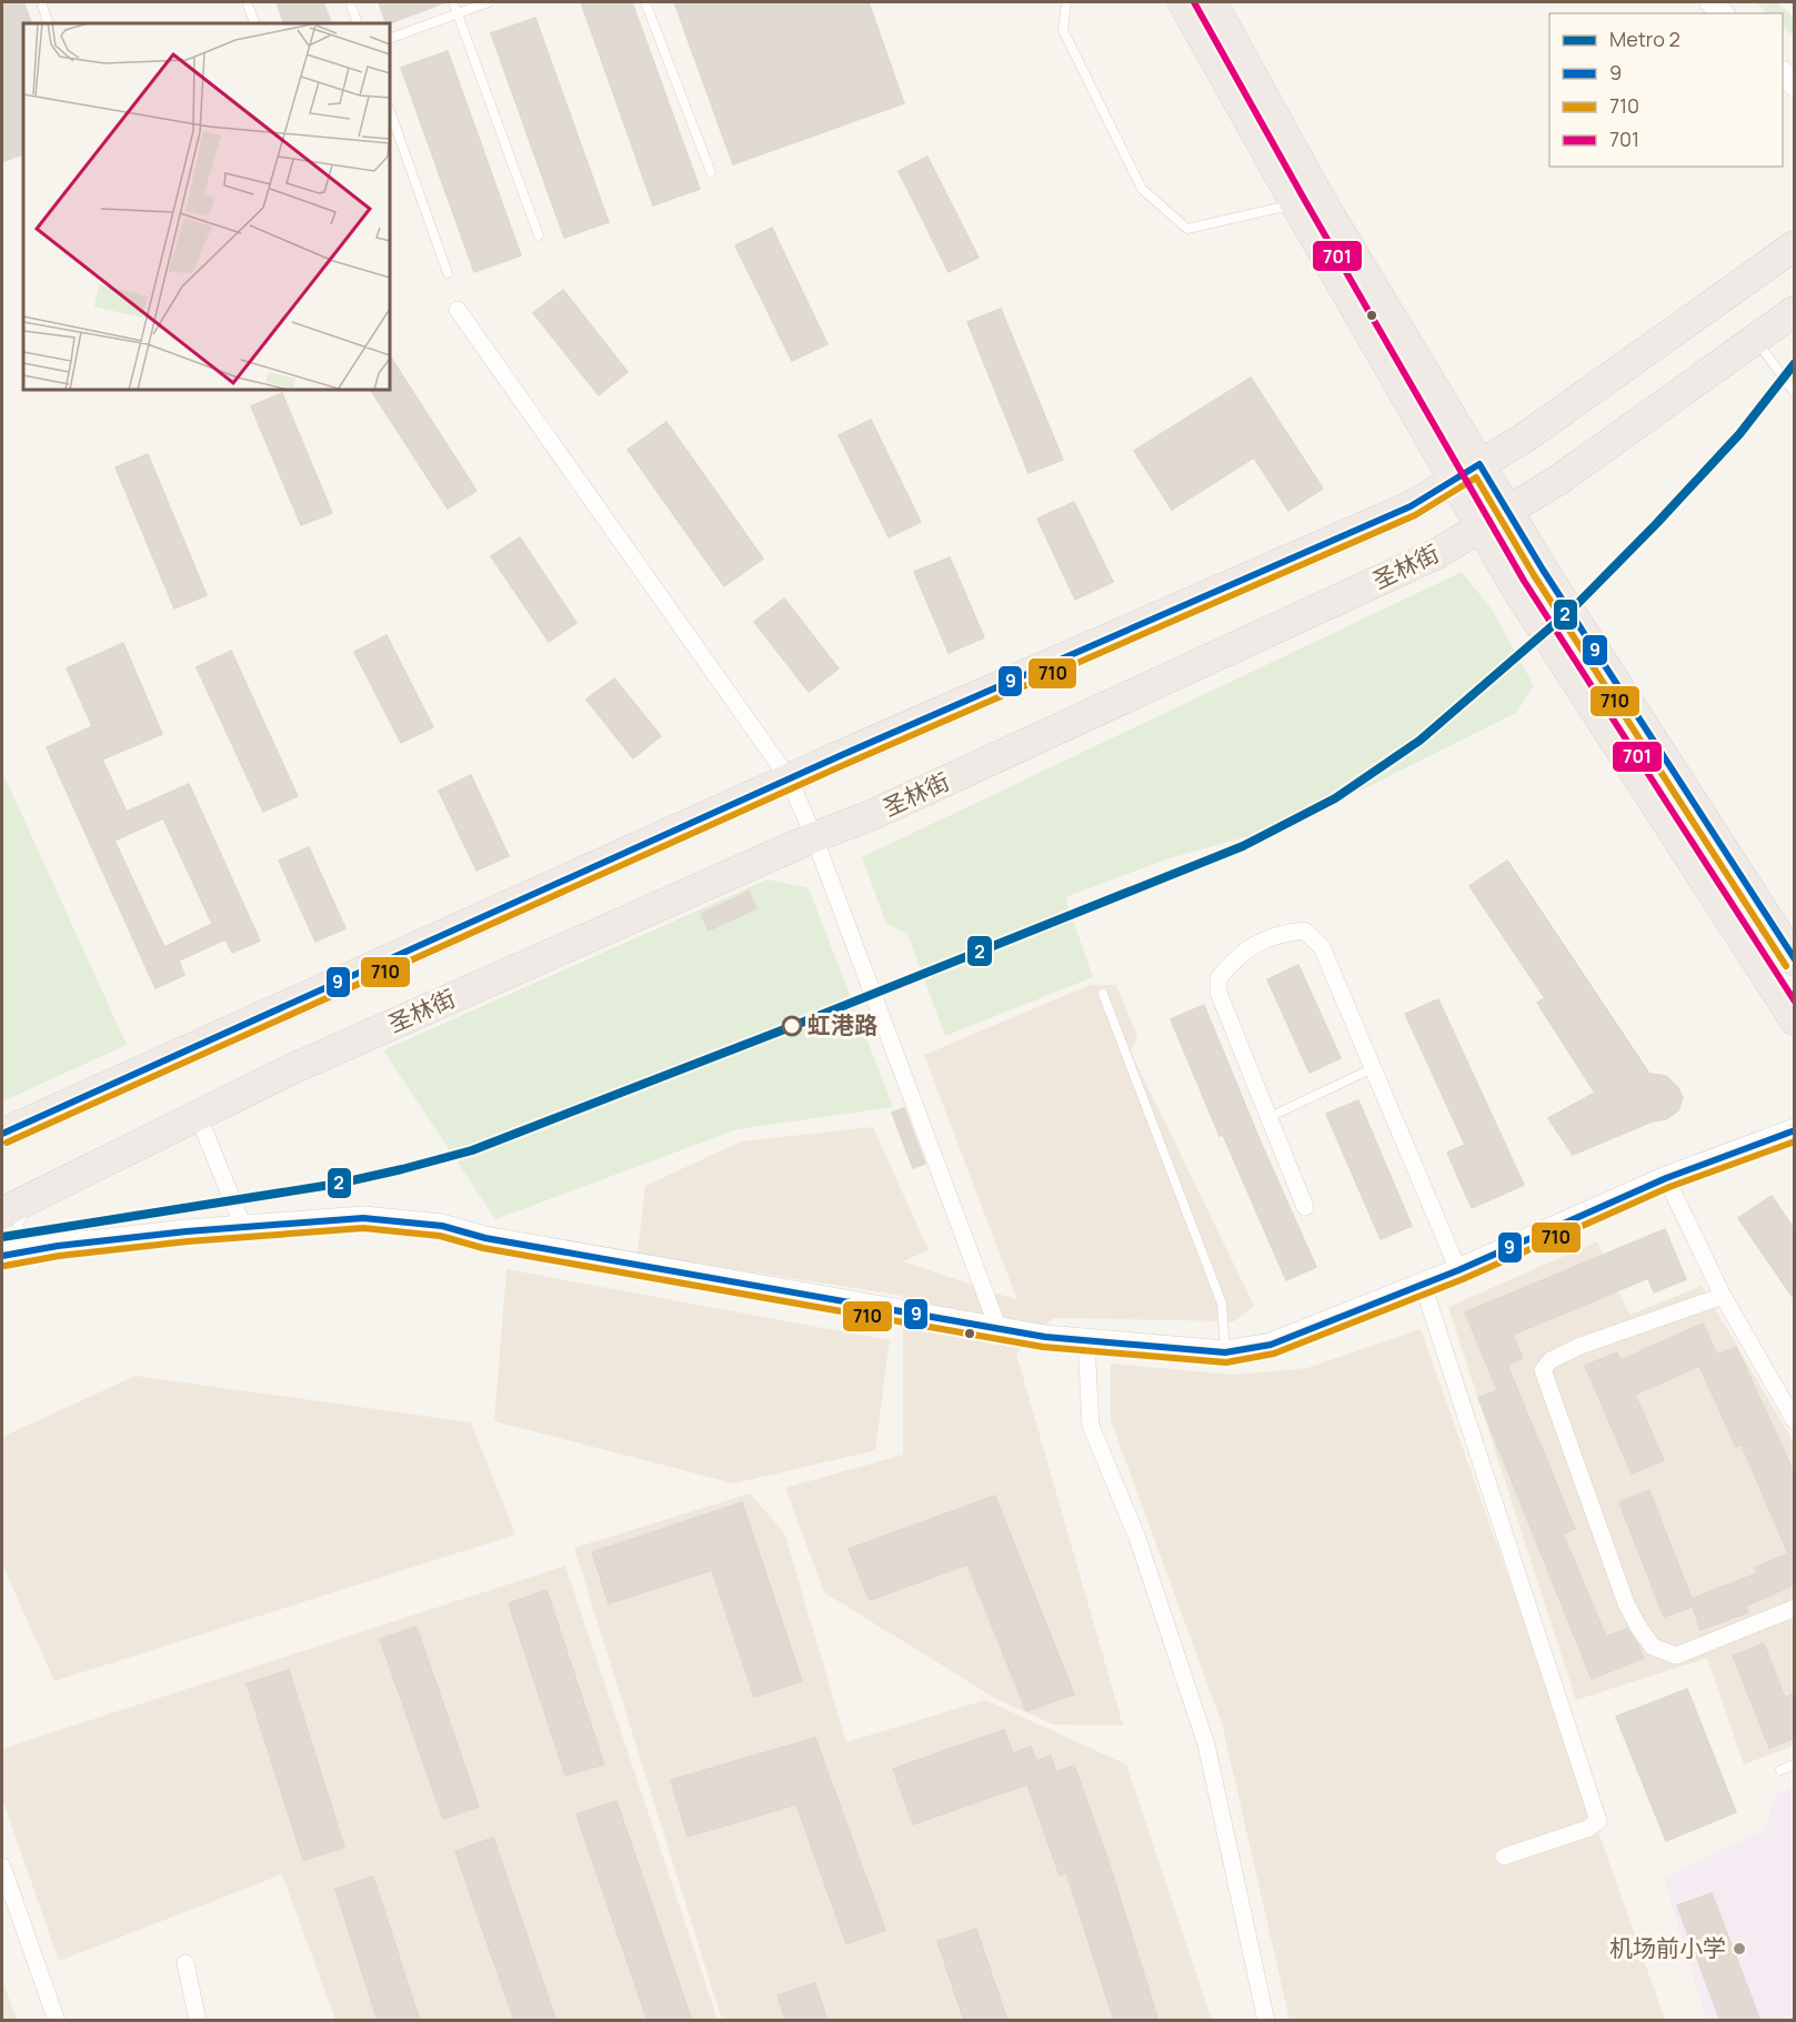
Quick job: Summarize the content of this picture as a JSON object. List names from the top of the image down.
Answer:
{
  "streets": {
    "highway": ["圣林街"]
  },
  "places": ["虹港路", "机场前小学"],
  "lines": [
    "transit line 701",
    "metro line 2",
    "transit line 9",
    "transit line 710"
  ],
  "legend": [
    "Metro 2",
    "9",
    "710",
    "701"
  ]
}
